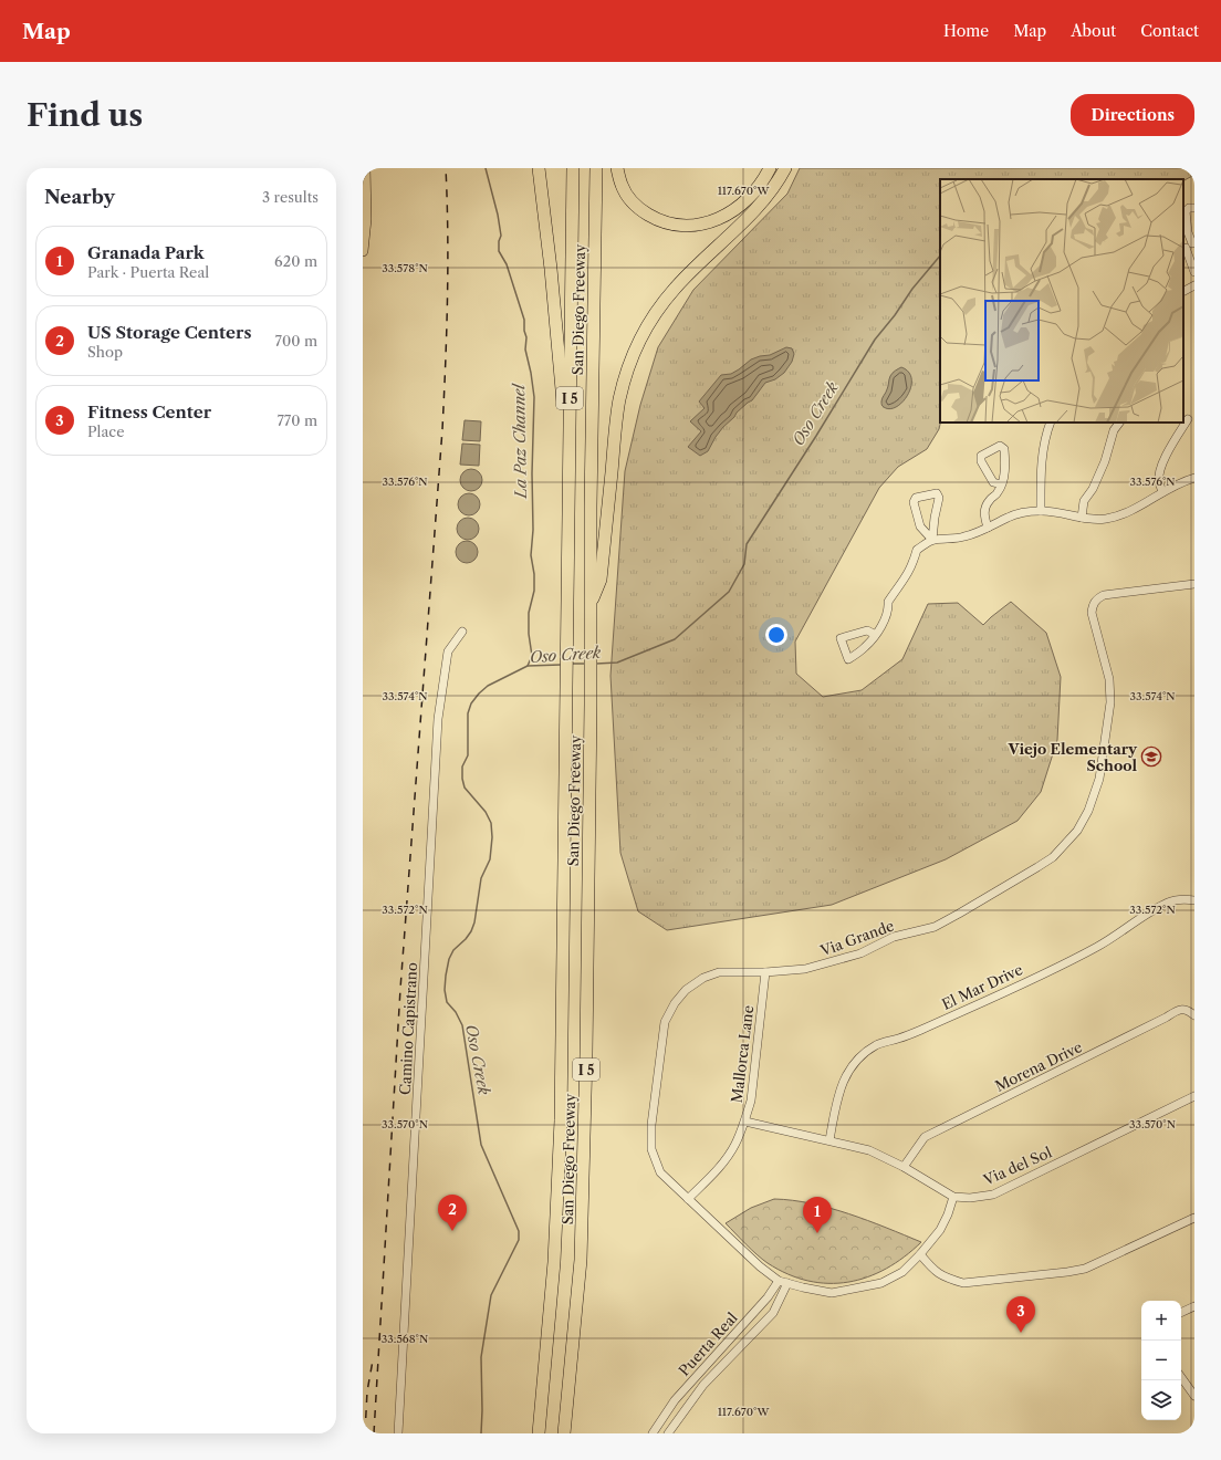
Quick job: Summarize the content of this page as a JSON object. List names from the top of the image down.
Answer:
{
  "streets": {
    "highway": ["San Diego Freeway", "I 5"],
    "street": [
      "Via Grande",
      "El Mar Drive",
      "Camino Capistrano",
      "Mallorca Lane",
      "Morena Drive",
      "Via del Sol",
      "Puerta Real"
    ]
  },
  "crossings": [
    ["Via Grande", "Mallorca Lane"],
    ["Via Grande", "Puerta Real"]
  ],
  "water": ["Oso Creek", "La Paz Channel"],
  "places": {
    "school or university": ["Viejo Elementary School"]
  },
  "page": {
    "header": "Map",
    "nav": [
      "Home",
      "Map",
      "About",
      "Contact"
    ],
    "buttons": "Directions",
    "title": "Find us",
    "heading": ["Nearby", "3 results"],
    "list": [
      {
        "mark": "1",
        "name": "Granada Park",
        "note": "Park · Puerta Real",
        "value": "620 m"
      },
      {
        "mark": "2",
        "name": "US Storage Centers",
        "note": "Shop",
        "value": "700 m"
      },
      {
        "mark": "3",
        "name": "Fitness Center",
        "note": "Place",
        "value": "770 m"
      }
    ],
    "pins": ["2", "1", "3"],
    "map_buttons": ["+", "−"]
  },
  "coordinates": [
    "117.670°W",
    "33.578°N",
    "33.576°N",
    "33.574°N",
    "33.572°N",
    "33.570°N",
    "33.568°N"
  ]
}
